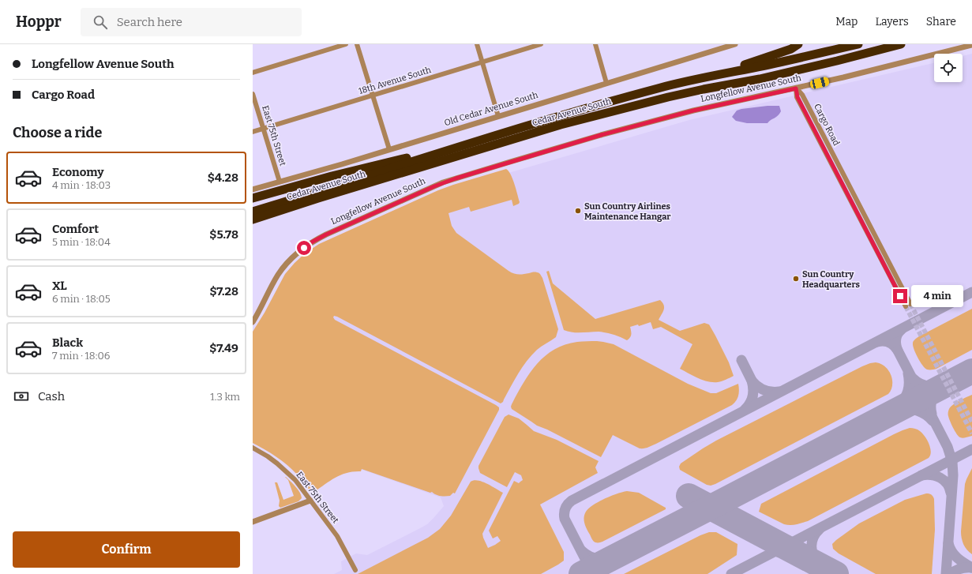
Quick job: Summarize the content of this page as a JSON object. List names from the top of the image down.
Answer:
{
  "streets": {
    "highway": ["Cedar Avenue South"],
    "street": [
      "18th Avenue South",
      "Longfellow Avenue South",
      "Old Cedar Avenue South",
      "Cargo Road",
      "East 75th Street"
    ]
  },
  "crossings": [
    ["18th Avenue South", "East 75th Street"],
    ["Longfellow Avenue South", "Cargo Road"],
    ["Old Cedar Avenue South", "East 75th Street"]
  ],
  "places": ["Sun Country Airlines Maintenance Hangar", "Sun Country Headquarters"],
  "page": {
    "header": "Hoppr",
    "search": "Search here",
    "nav": ["Map", "Layers", "Share"],
    "banner": ["Longfellow Avenue South", "Cargo Road"],
    "heading": "Choose a ride",
    "list": [
      {
        "name": "Economy",
        "note": "4 min · 18:03",
        "value": "$4.28"
      },
      {
        "name": "Comfort",
        "note": "5 min · 18:04",
        "value": "$5.78"
      },
      {
        "name": "XL",
        "note": "6 min · 18:05",
        "value": "$7.28"
      },
      {
        "name": "Black",
        "note": "7 min · 18:06",
        "value": "$7.49"
      }
    ],
    "bubble": "4 min",
    "pay": ["Cash", "1.3 km"],
    "buttons": "Confirm"
  }
}
